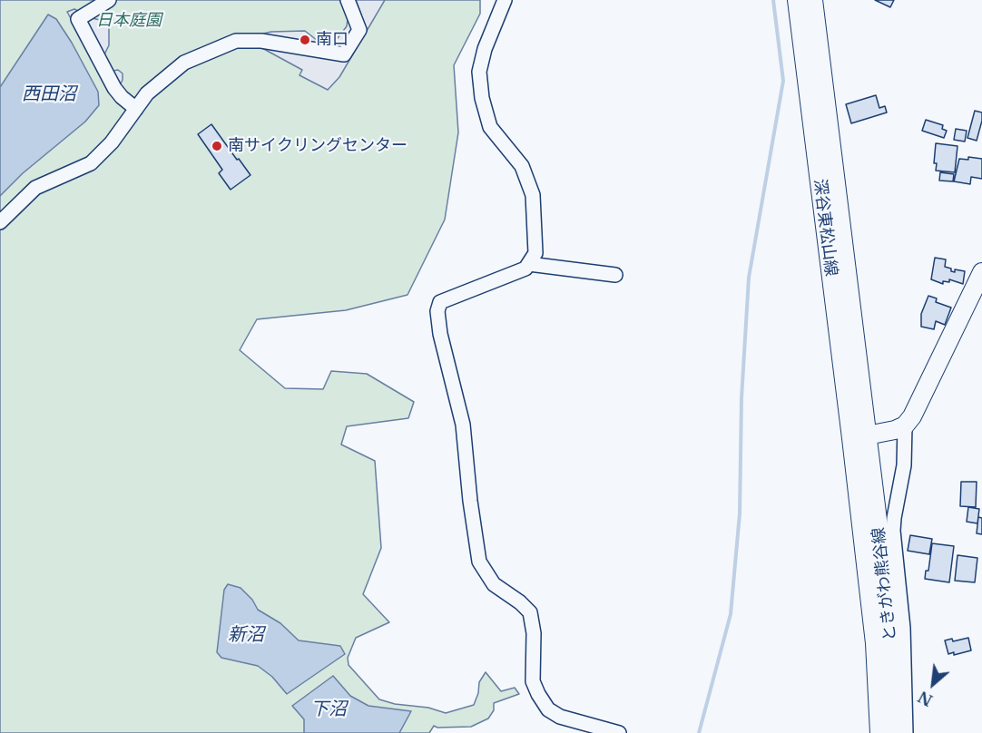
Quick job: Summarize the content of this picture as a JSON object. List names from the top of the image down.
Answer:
{
  "streets": {
    "main road": ["深谷東松山線", "ときがわ熊谷線"]
  },
  "crossings": [
    ["深谷東松山線", "ときがわ熊谷線"]
  ],
  "water": ["西田沼", "新沼", "下沼"],
  "parks": ["日本庭園"],
  "places": ["南口", "南サイクリングセンター"],
  "north": "bottom left"
}
